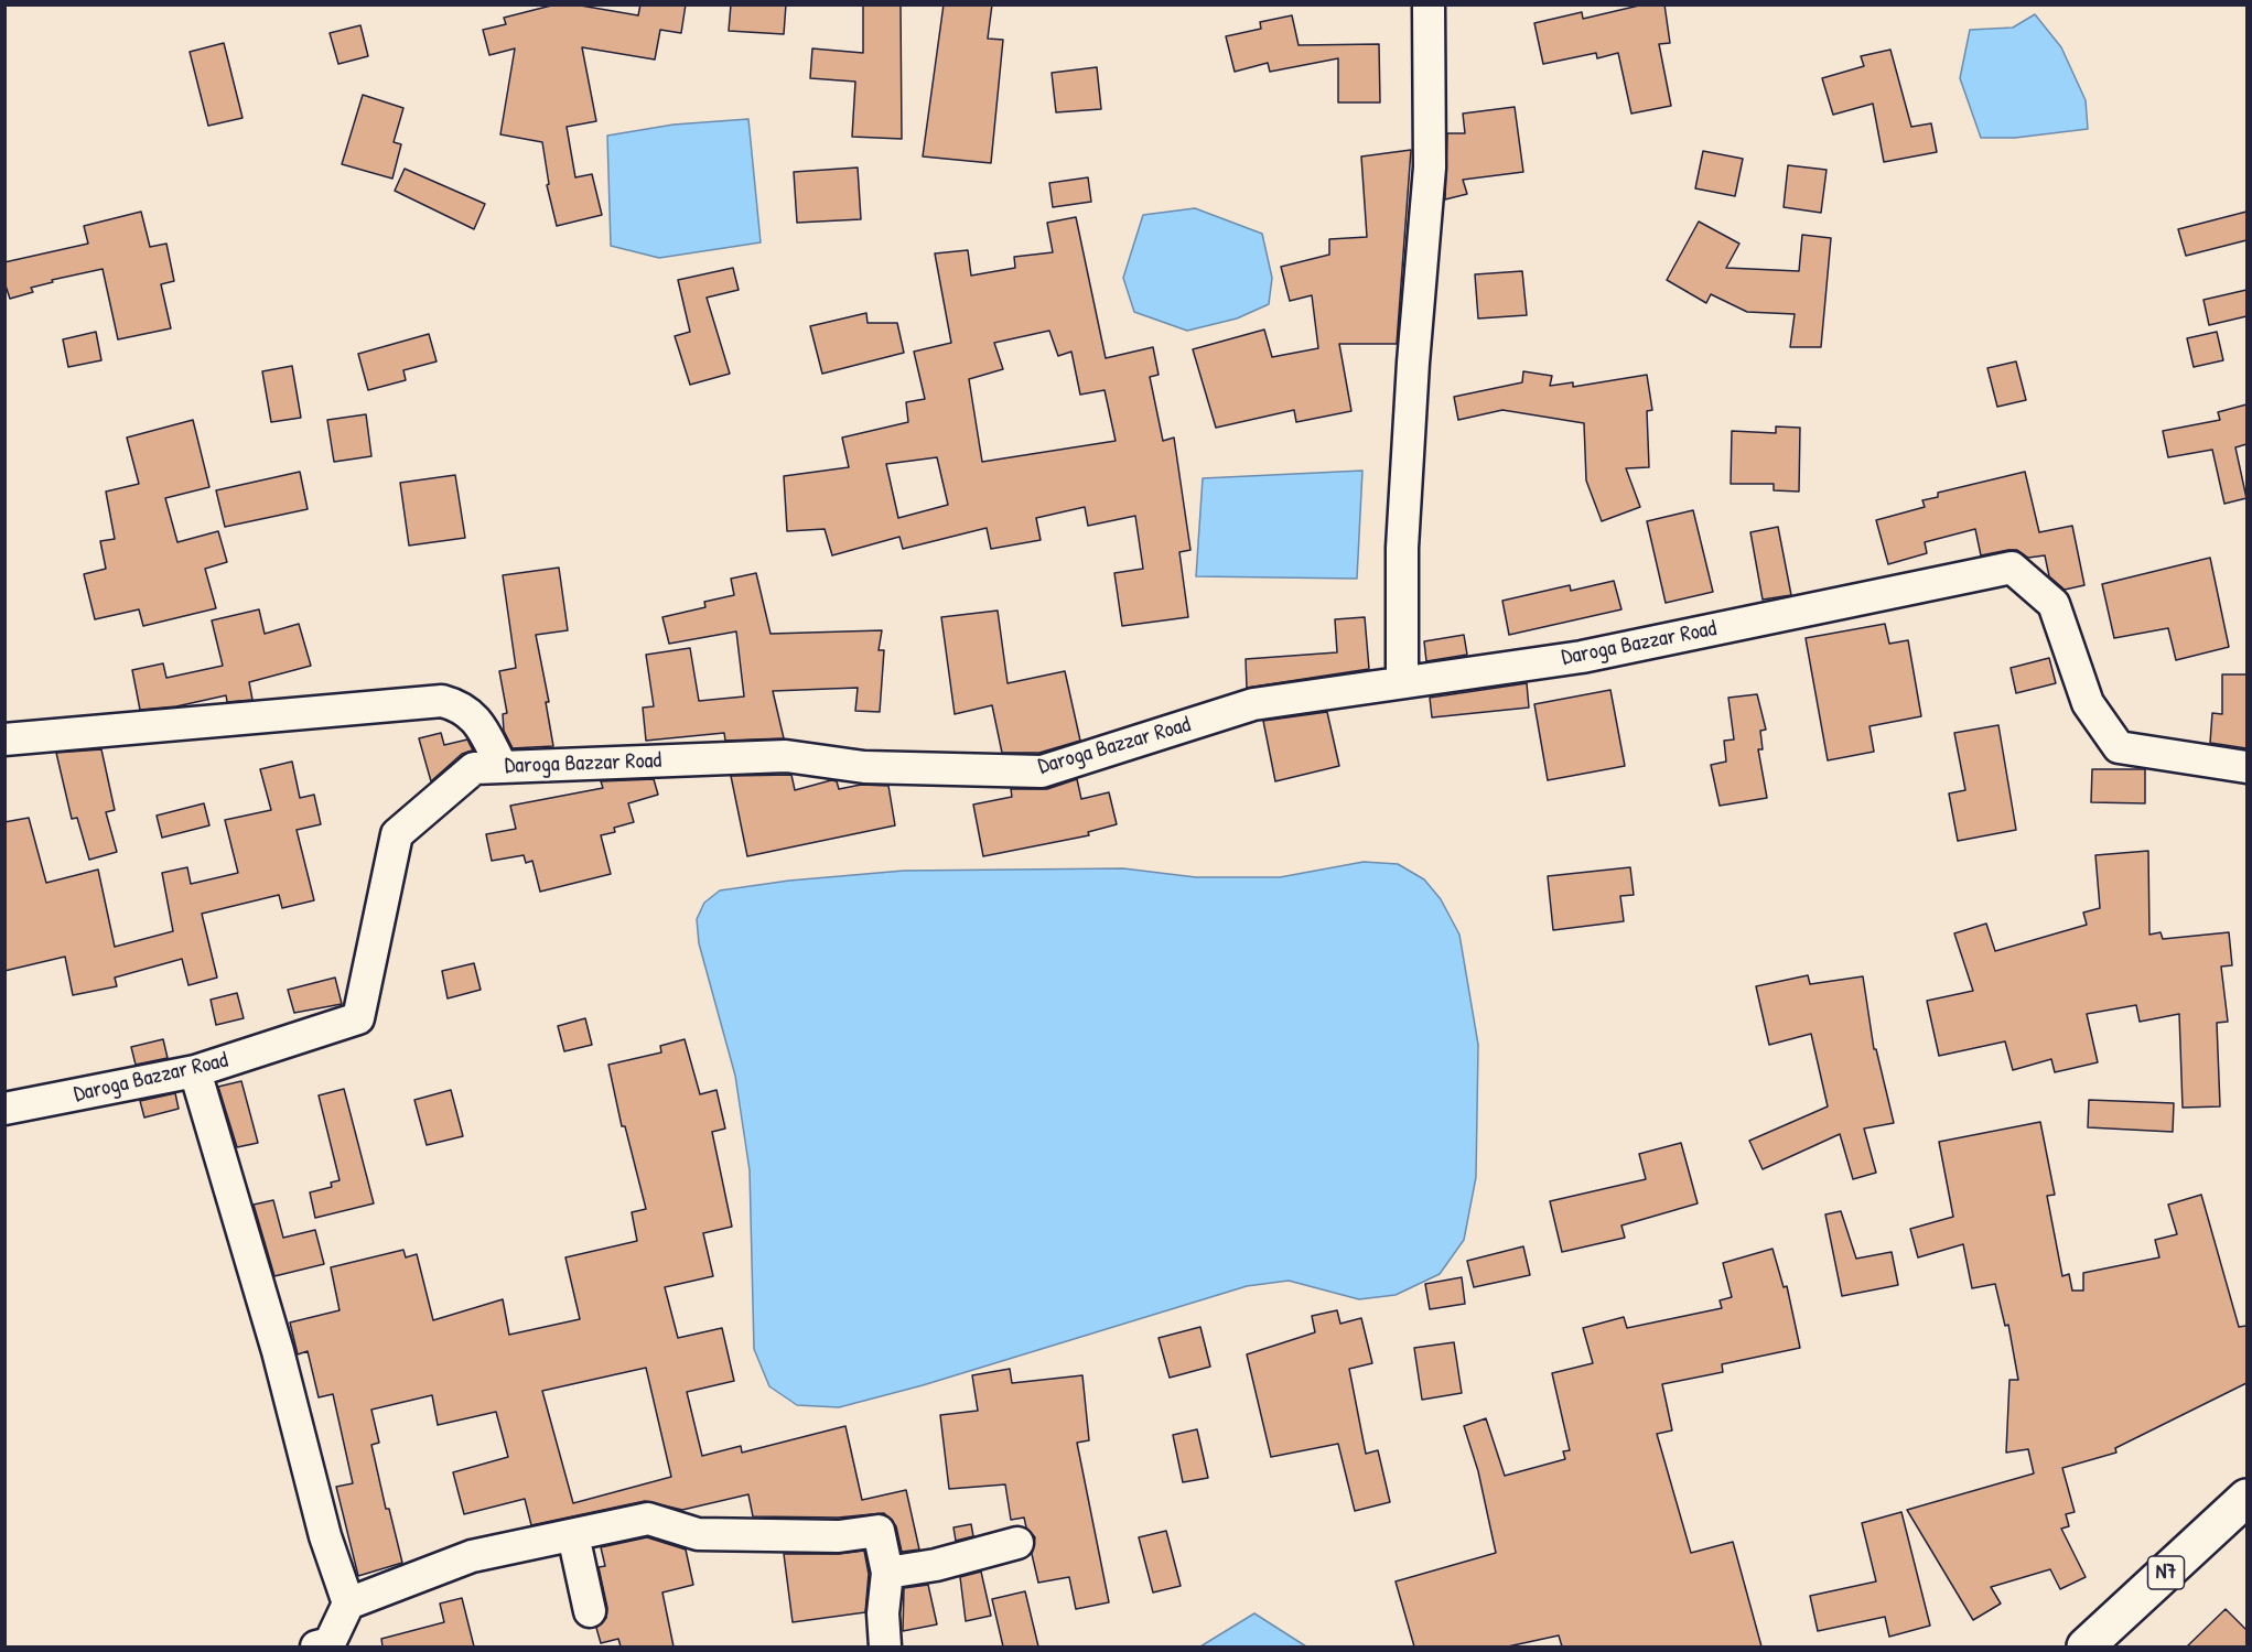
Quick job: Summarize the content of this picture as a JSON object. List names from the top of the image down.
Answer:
{
  "streets": {
    "highway": ["N7"],
    "street": ["Daroga Bazzar Road"]
  }
}
